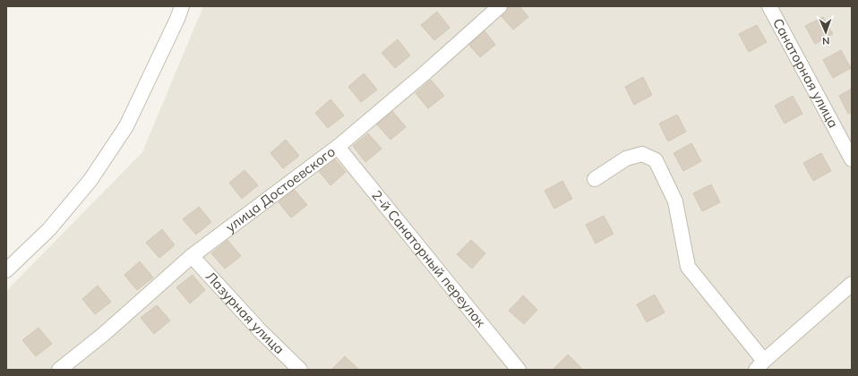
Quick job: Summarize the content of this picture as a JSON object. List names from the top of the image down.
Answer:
{
  "streets": {
    "street": [
      "Санаторная улица",
      "улица Достоевского",
      "2-й Санаторный переулок",
      "Лазурная улица"
    ]
  },
  "crossings": [
    ["улица Достоевского", "2-й Санаторный переулок"],
    ["улица Достоевского", "Лазурная улица"]
  ],
  "north": "bottom"
}
